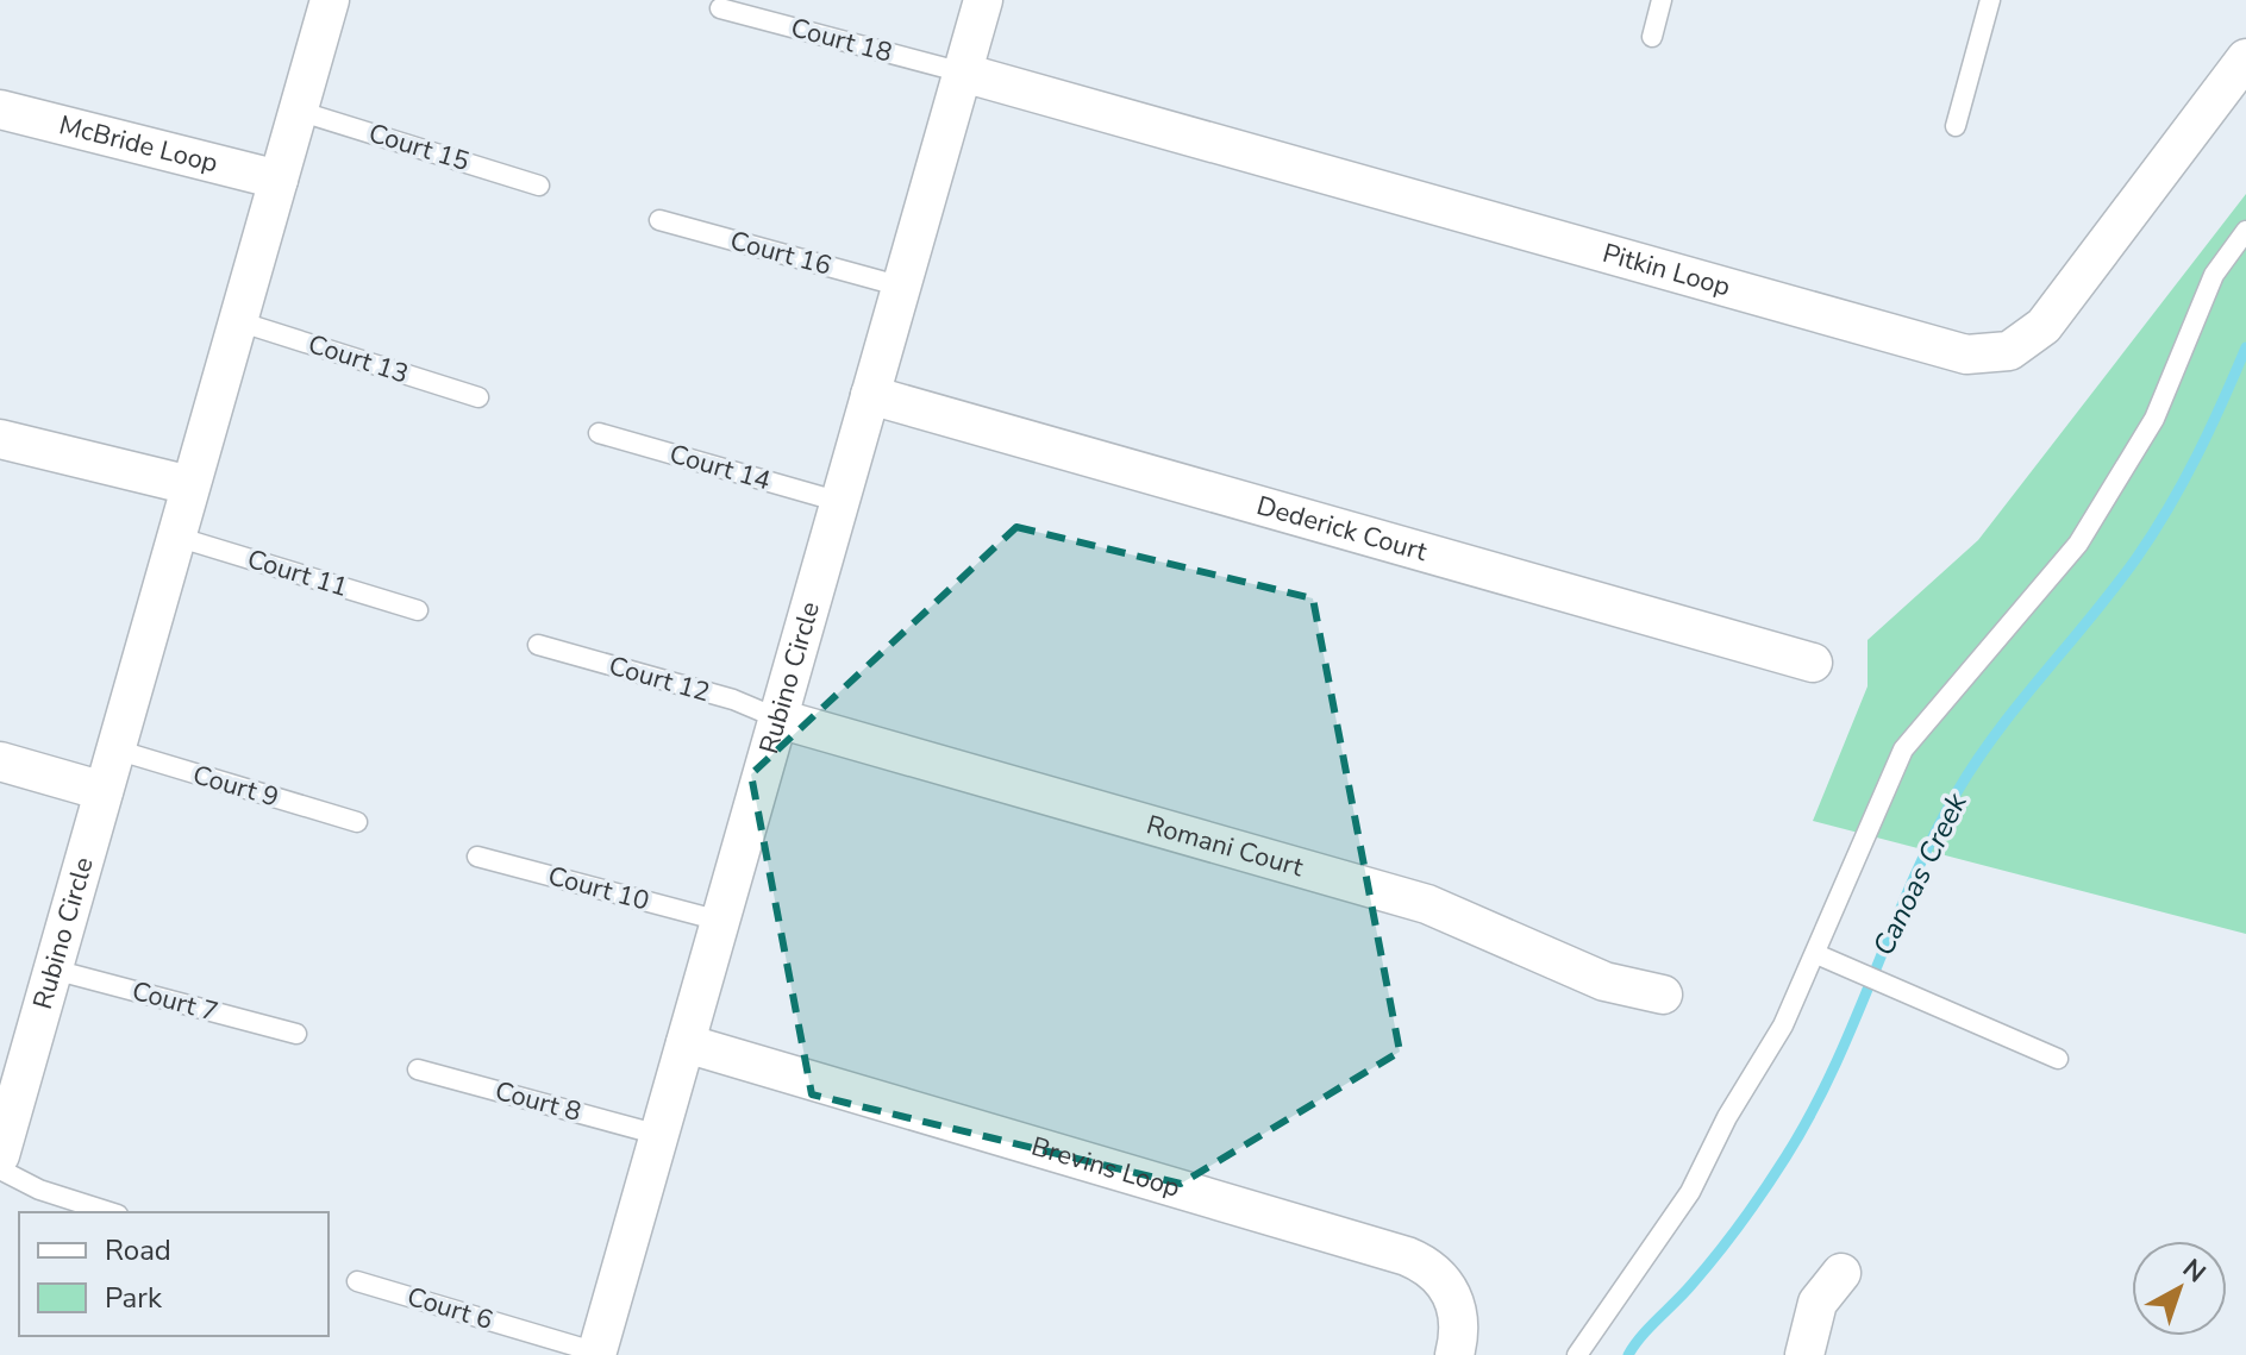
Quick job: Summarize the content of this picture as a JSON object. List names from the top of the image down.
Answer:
{
  "streets": {
    "street": [
      "McBride Loop",
      "Pitkin Loop",
      "Dederick Court",
      "Rubino Circle",
      "Romani Court",
      "Brevins Loop"
    ],
    "lane": [
      "Court 18",
      "Court 15",
      "Court 16",
      "Court 13",
      "Court 14",
      "Court 11",
      "Court 12",
      "Court 9",
      "Court 10",
      "Court 7",
      "Court 8",
      "Court 6"
    ]
  },
  "crossings": [
    ["Court 18", "Pitkin Loop"],
    ["Court 18", "Rubino Circle"],
    ["McBride Loop", "Rubino Circle"],
    ["Court 15", "Rubino Circle"],
    ["Court 16", "Rubino Circle"],
    ["Pitkin Loop", "Rubino Circle"],
    ["Court 13", "Rubino Circle"],
    ["Court 14", "Rubino Circle"],
    ["Dederick Court", "Rubino Circle"],
    ["Court 11", "Rubino Circle"],
    ["Rubino Circle", "Court 12"],
    ["Rubino Circle", "Court 9"],
    ["Rubino Circle", "Romani Court"],
    ["Rubino Circle", "Court 10"],
    ["Rubino Circle", "Court 7"],
    ["Rubino Circle", "Court 8"],
    ["Rubino Circle", "Brevins Loop"],
    ["Rubino Circle", "Court 6"],
    ["Court 12", "Romani Court"]
  ],
  "water": ["Canoas Creek"],
  "legend": ["Road", "Park"],
  "north": "top right"
}
